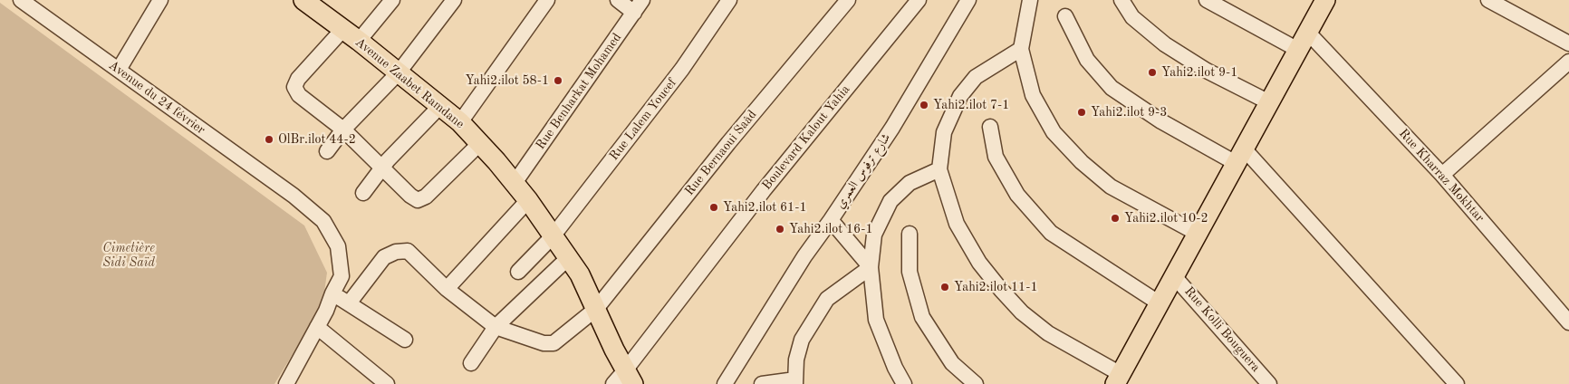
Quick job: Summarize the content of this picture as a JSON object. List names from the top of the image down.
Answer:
{
  "streets": {
    "main road": ["Avenue Zaabet Ramdane"],
    "street": [
      "Rue Benharkat Mohamed",
      "Avenue du 24 février",
      "Rue Lalem Youcef",
      "Boulevard Kalout Yahia",
      "Rue Bernaoui Saâd",
      "شارع ترفوس العمري",
      "Rue Kharraz Mokhtar",
      "Rue Kolli Bouguera"
    ]
  },
  "crossings": [
    ["Avenue Zaabet Ramdane", "Rue Benharkat Mohamed"],
    ["Avenue Zaabet Ramdane", "Rue Lalem Youcef"],
    ["Avenue Zaabet Ramdane", "Boulevard Kalout Yahia"],
    ["Avenue Zaabet Ramdane", "Rue Bernaoui Saâd"]
  ],
  "parks": ["Cimetière Sidi Saïd"],
  "places": [
    "Yahi2.ilot 9-1",
    "Yahi2.ilot 58-1",
    "Yahi2.ilot 7-1",
    "Yahi2.ilot 9-3",
    "OlBr.ilot 44-2",
    "Yahi2.ilot 61-1",
    "Yahi2.ilot 10-2",
    "Yahi2.ilot 16-1",
    "Yahi2.ilot 11-1"
  ]
}
